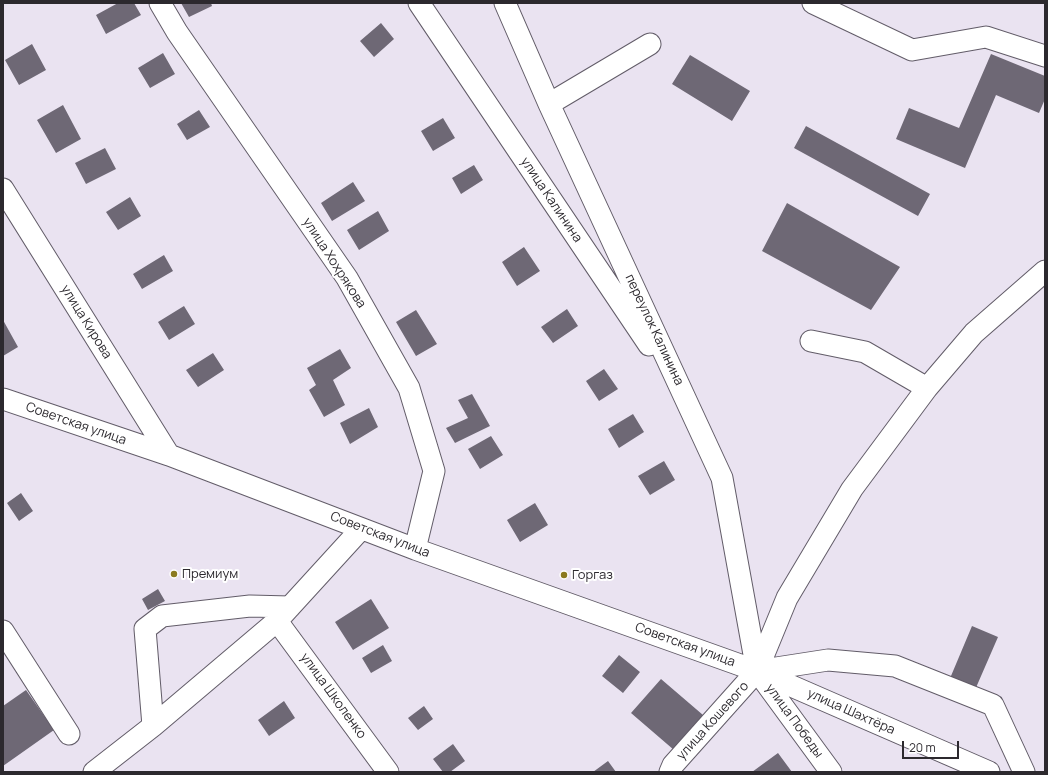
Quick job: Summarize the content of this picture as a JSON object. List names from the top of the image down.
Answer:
{
  "streets": {
    "street": [
      "улица Калинина",
      "улица Хохрякова",
      "улица Кирова",
      "переулок Калинина",
      "Советская улица",
      "улица Школенко",
      "улица Шахтёра",
      "улица Кошевого",
      "улица Победы"
    ]
  },
  "crossings": [
    ["улица Калинина", "переулок Калинина"],
    ["улица Хохрякова", "Советская улица"],
    ["улица Кирова", "Советская улица"],
    ["переулок Калинина", "Советская улица"],
    ["переулок Калинина", "улица Шахтёра"],
    ["переулок Калинина", "улица Кошевого"],
    ["переулок Калинина", "улица Победы"],
    ["Советская улица", "улица Шахтёра"],
    ["Советская улица", "улица Кошевого"],
    ["Советская улица", "улица Победы"],
    ["улица Шахтёра", "улица Кошевого"],
    ["улица Шахтёра", "улица Победы"],
    ["улица Кошевого", "улица Победы"]
  ],
  "places": ["Премиум", "Горгаз"],
  "scale_bar": "20 m"
}
